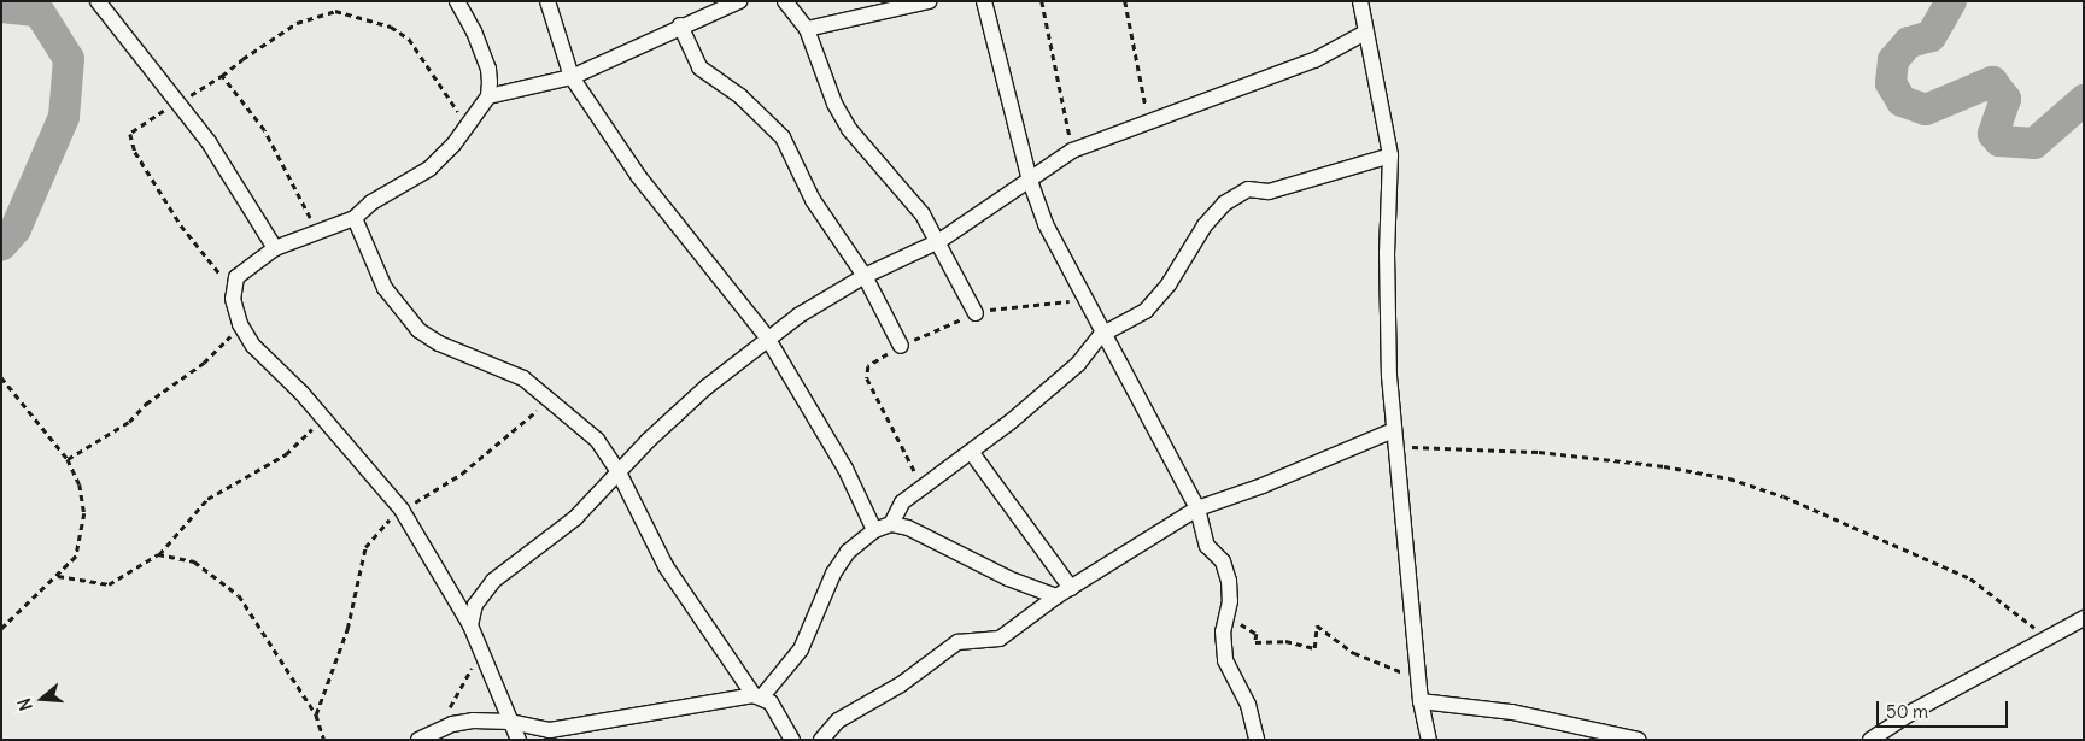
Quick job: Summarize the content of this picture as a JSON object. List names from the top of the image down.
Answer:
{
  "scale_bar": "50 m",
  "north": "left"
}
